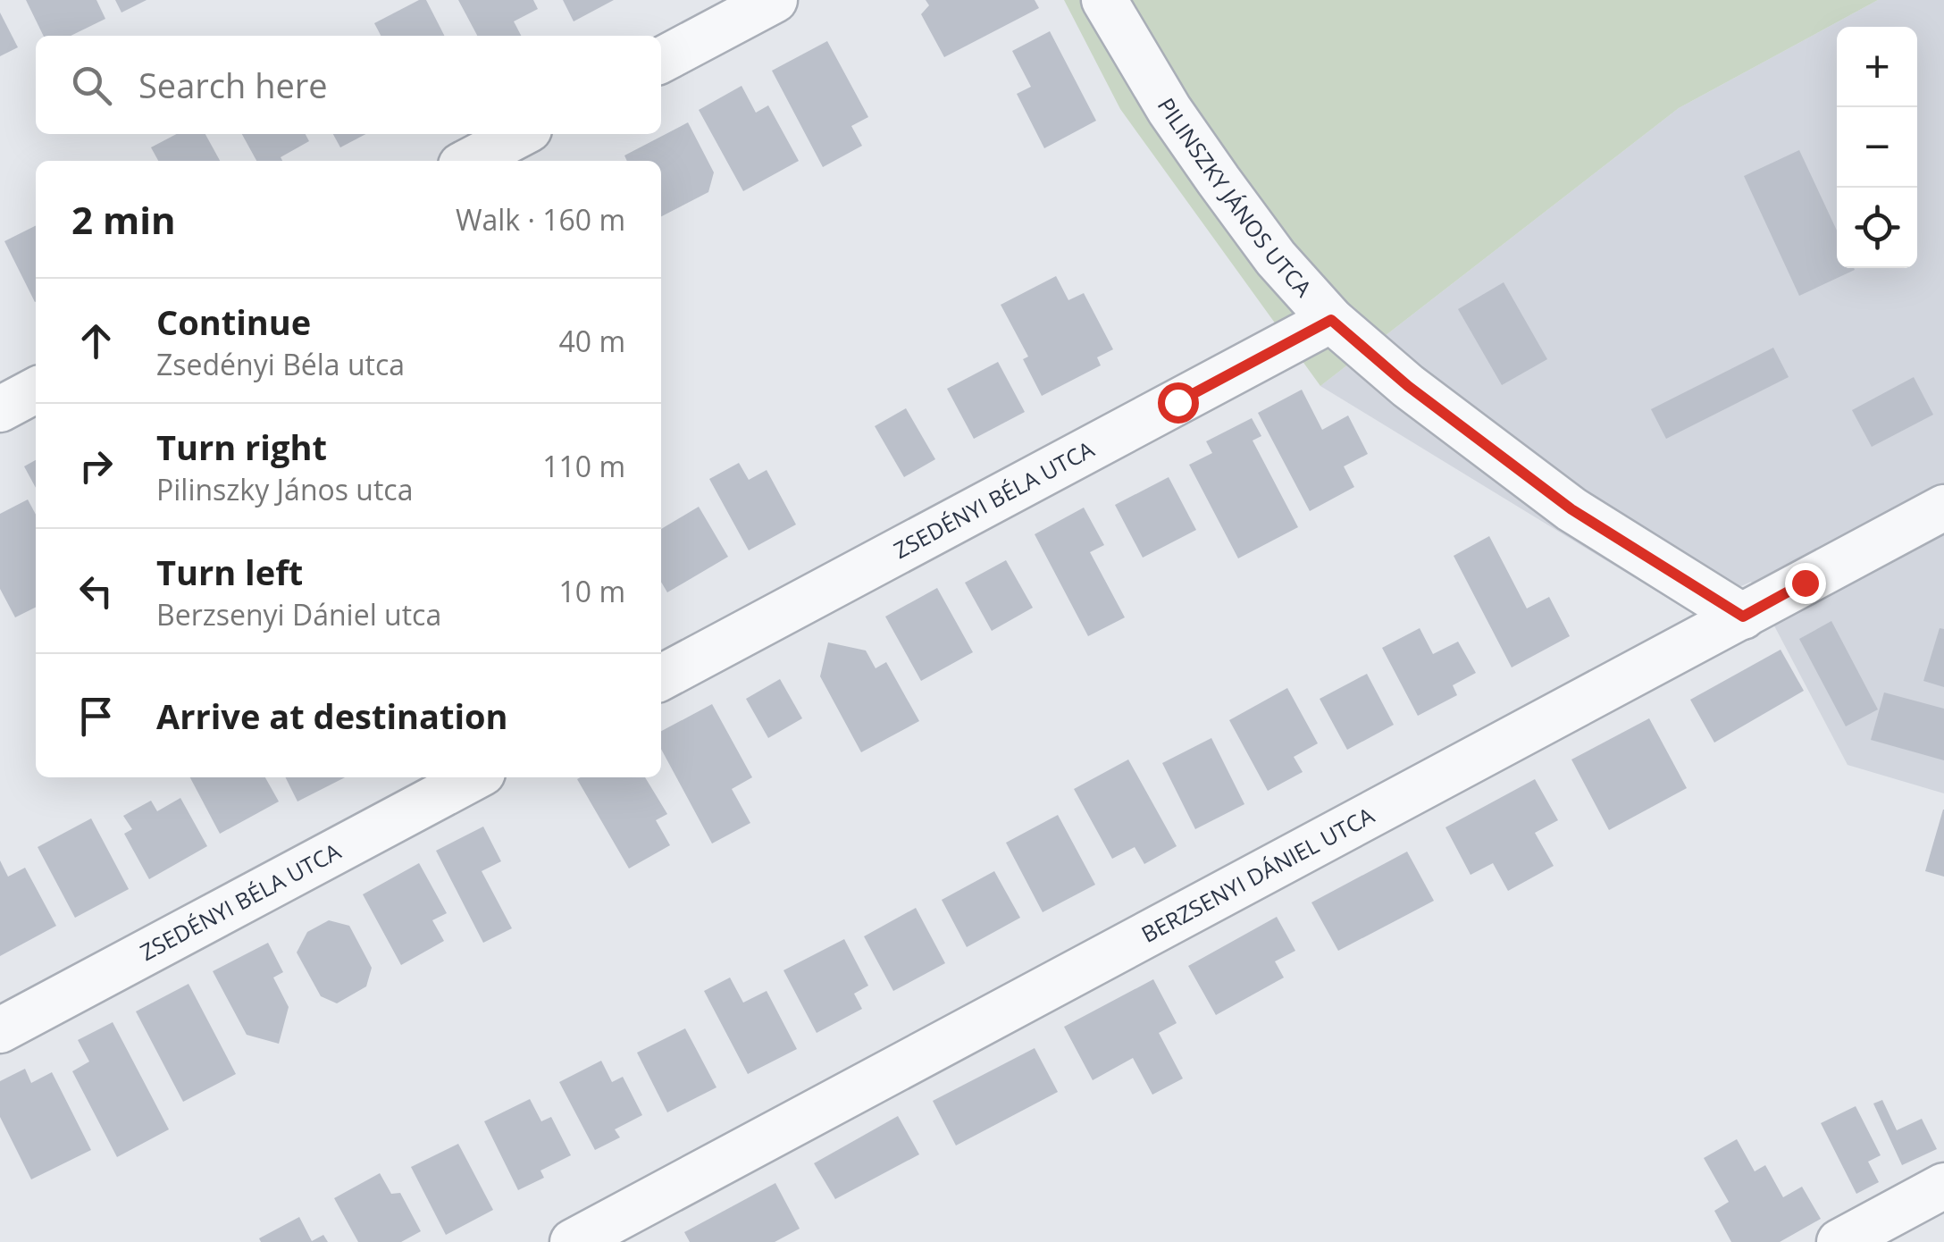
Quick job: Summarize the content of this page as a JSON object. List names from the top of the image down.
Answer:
{
  "streets": {
    "street": ["PILINSZKY JÁNOS UTCA", "ZSEDÉNYI BÉLA UTCA", "BERZSENYI DÁNIEL UTCA"]
  },
  "crossings": [
    ["PILINSZKY JÁNOS UTCA", "ZSEDÉNYI BÉLA UTCA"],
    ["PILINSZKY JÁNOS UTCA", "BERZSENYI DÁNIEL UTCA"]
  ],
  "page": {
    "map_buttons": ["+", "−"],
    "search": "Search here",
    "heading": ["2 min", "Walk · 160 m"],
    "list": [
      ["Continue", "Zsedényi Béla utca", "40 m"],
      ["Turn right", "Pilinszky János utca", "110 m"],
      ["Turn left", "Berzsenyi Dániel utca", "10 m"],
      "Arrive at destination"
    ]
  }
}
